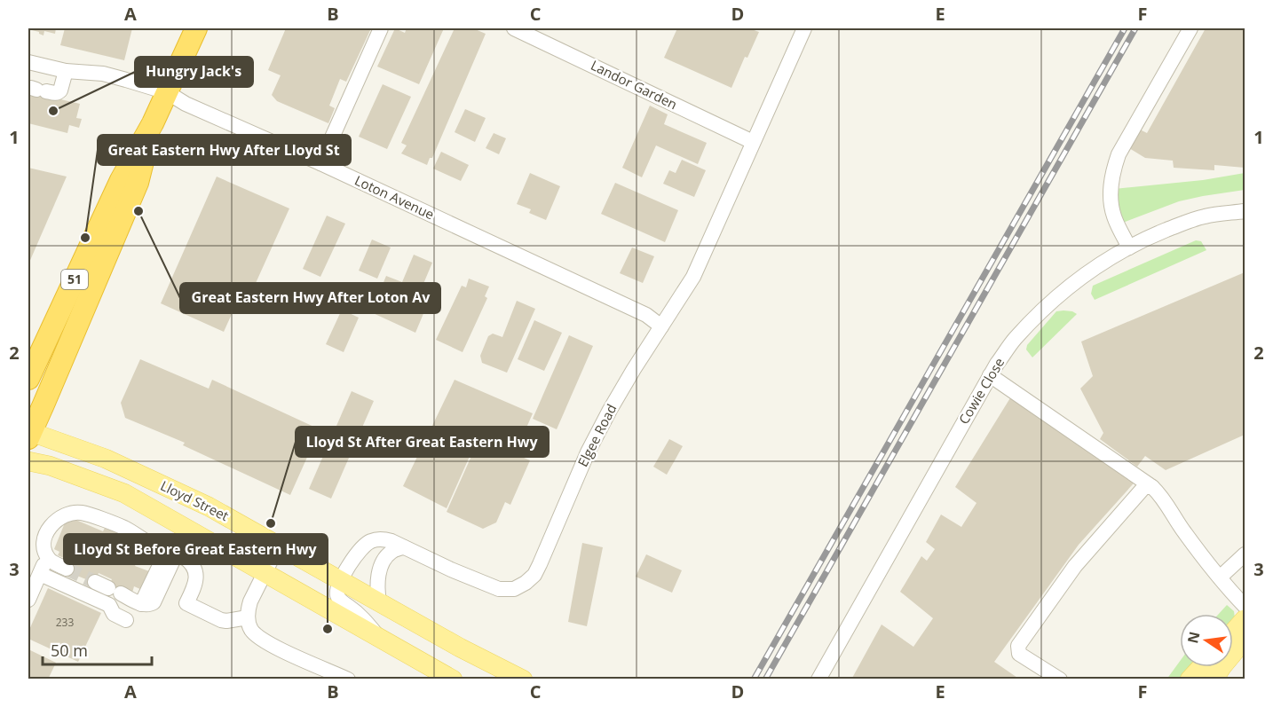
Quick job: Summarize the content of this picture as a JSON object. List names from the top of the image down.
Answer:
{
  "streets": {
    "highway": ["51"],
    "main road": ["Lloyd Street"],
    "street": [
      "Landor Garden",
      "Loton Avenue",
      "Cowie Close",
      "Elgee Road"
    ]
  },
  "crossings": [
    ["Landor Garden", "Elgee Road"],
    ["Loton Avenue", "51"],
    ["Loton Avenue", "Elgee Road"],
    ["51", "Lloyd Street"],
    ["Elgee Road", "Lloyd Street"]
  ],
  "places": [
    "Hungry Jack's",
    "Great Eastern Hwy After Loton Av",
    "Great Eastern Hwy After Lloyd St",
    "Lloyd St After Great Eastern Hwy",
    "Lloyd St Before Great Eastern Hwy"
  ],
  "house_numbers": ["233"],
  "scale_bar": "50 m",
  "north": "left",
  "grid": {
    "columns": [
      "A",
      "B",
      "C",
      "D",
      "E",
      "F"
    ],
    "rows": ["1", "2", "3"]
  }
}
